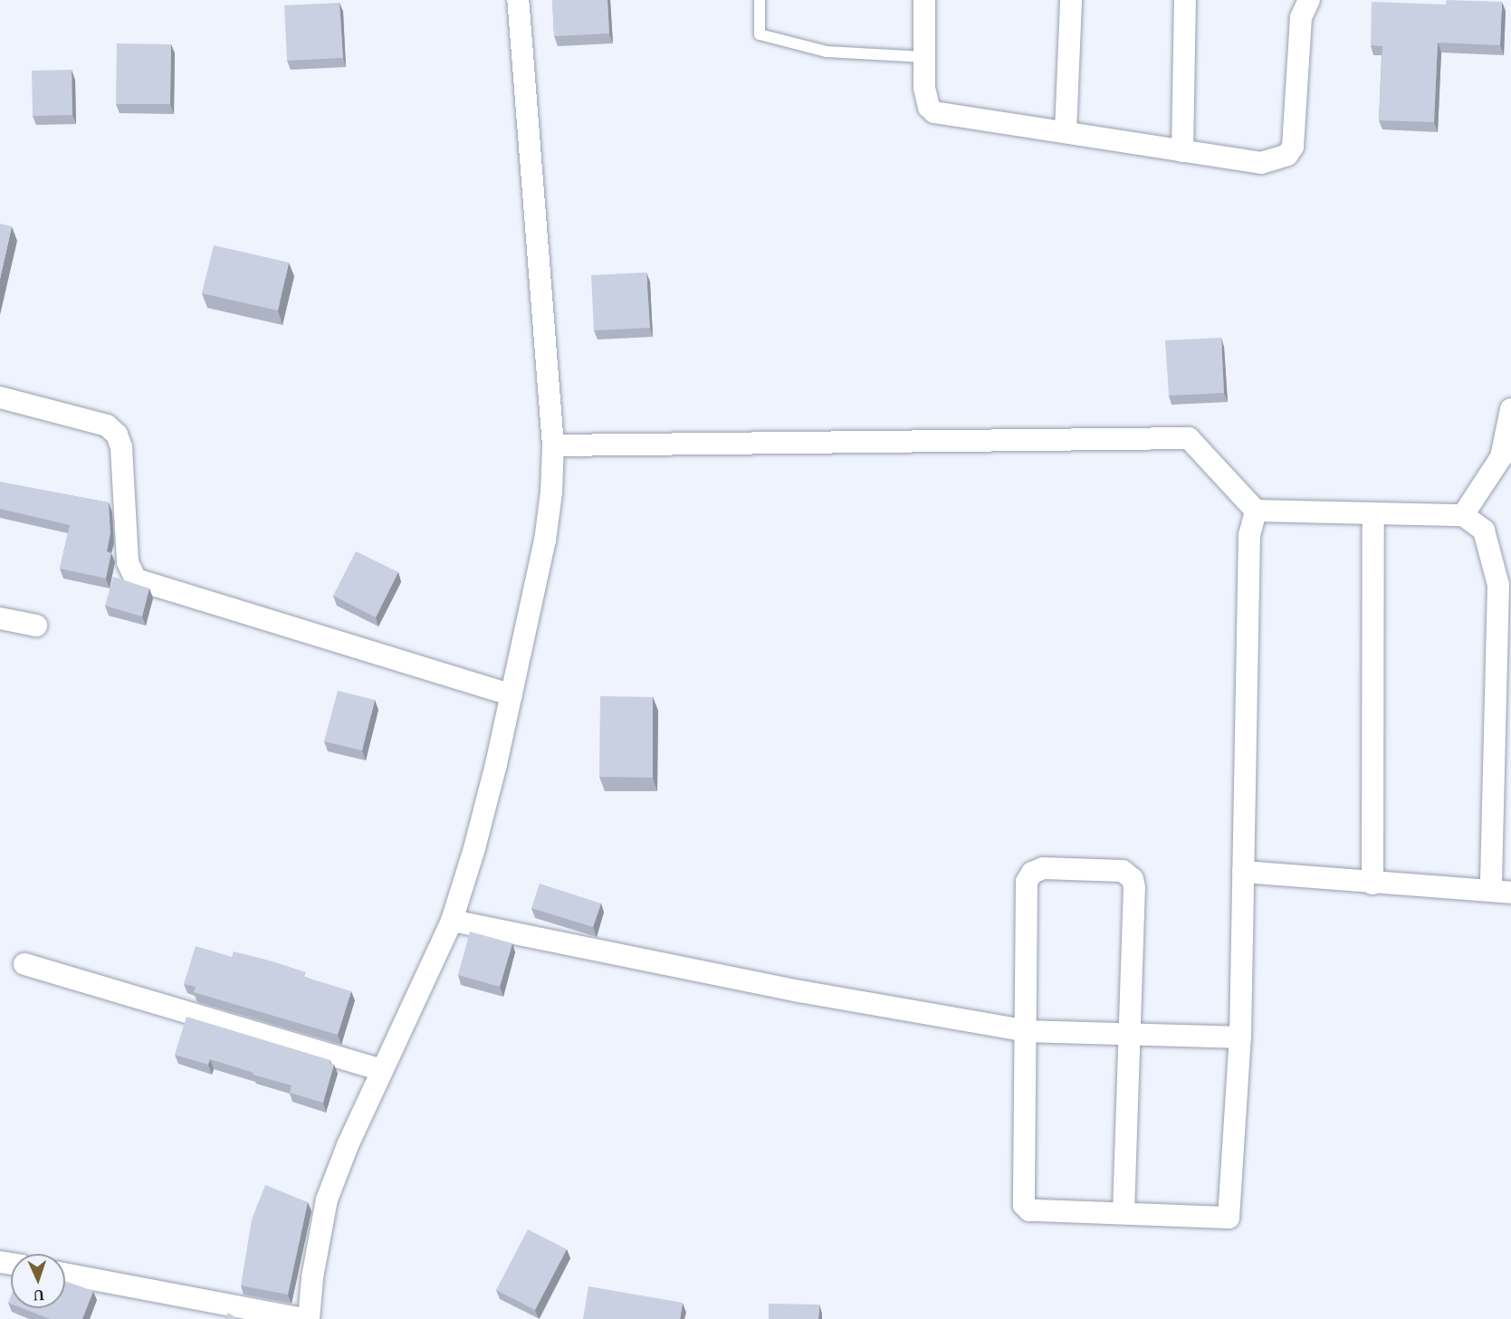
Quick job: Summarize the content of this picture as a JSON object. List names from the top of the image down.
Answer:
{
  "north": "bottom"
}
